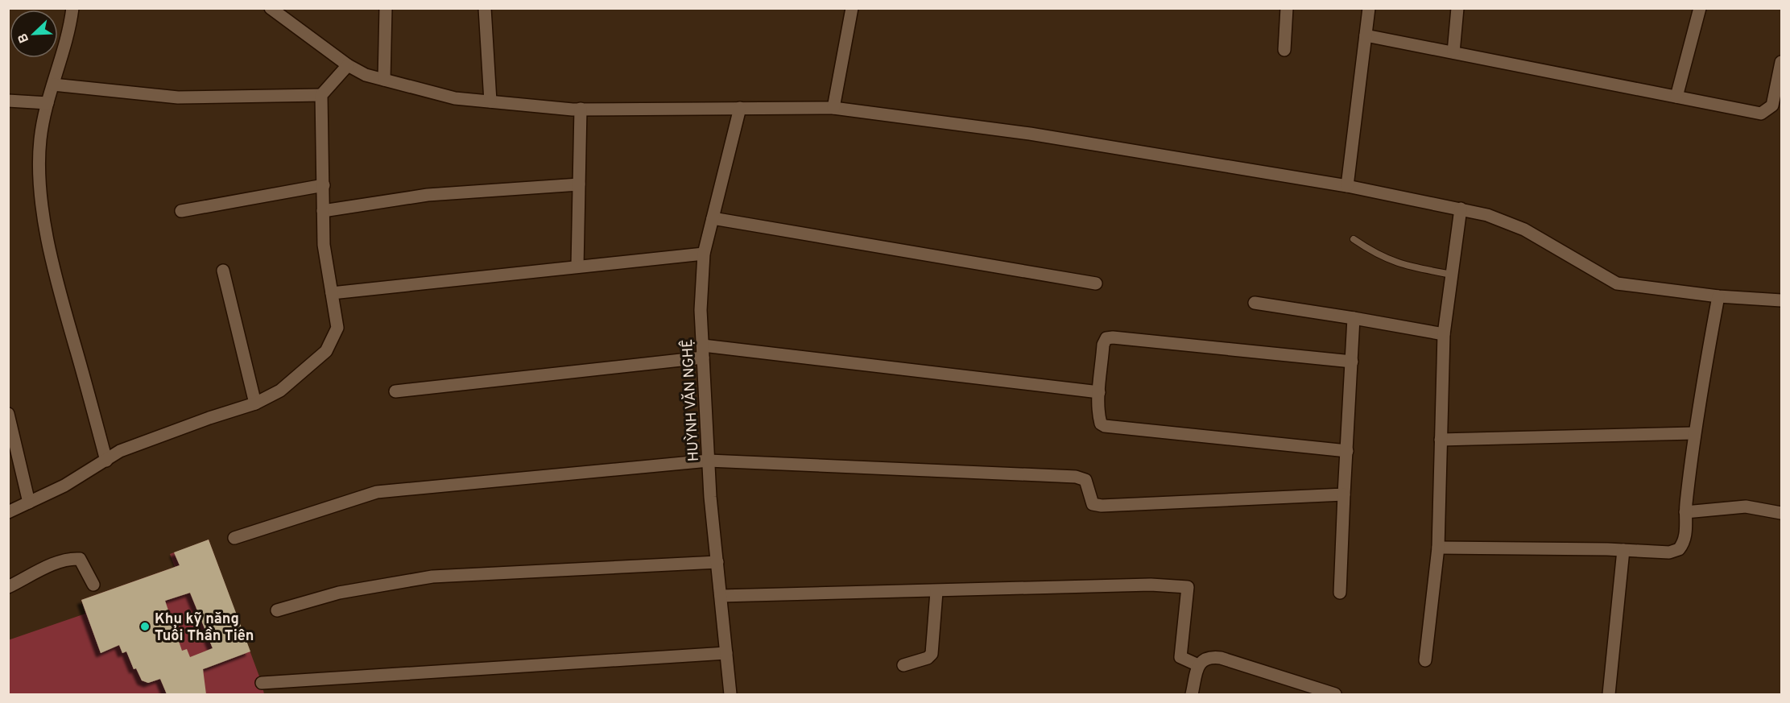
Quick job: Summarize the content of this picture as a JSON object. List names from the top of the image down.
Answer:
{
  "streets": {
    "street": ["HUỲNH VĂN NGHỆ"]
  },
  "places": ["Khu kỹ năng Tuổi Thần Tiên"],
  "north": "bottom left"
}
